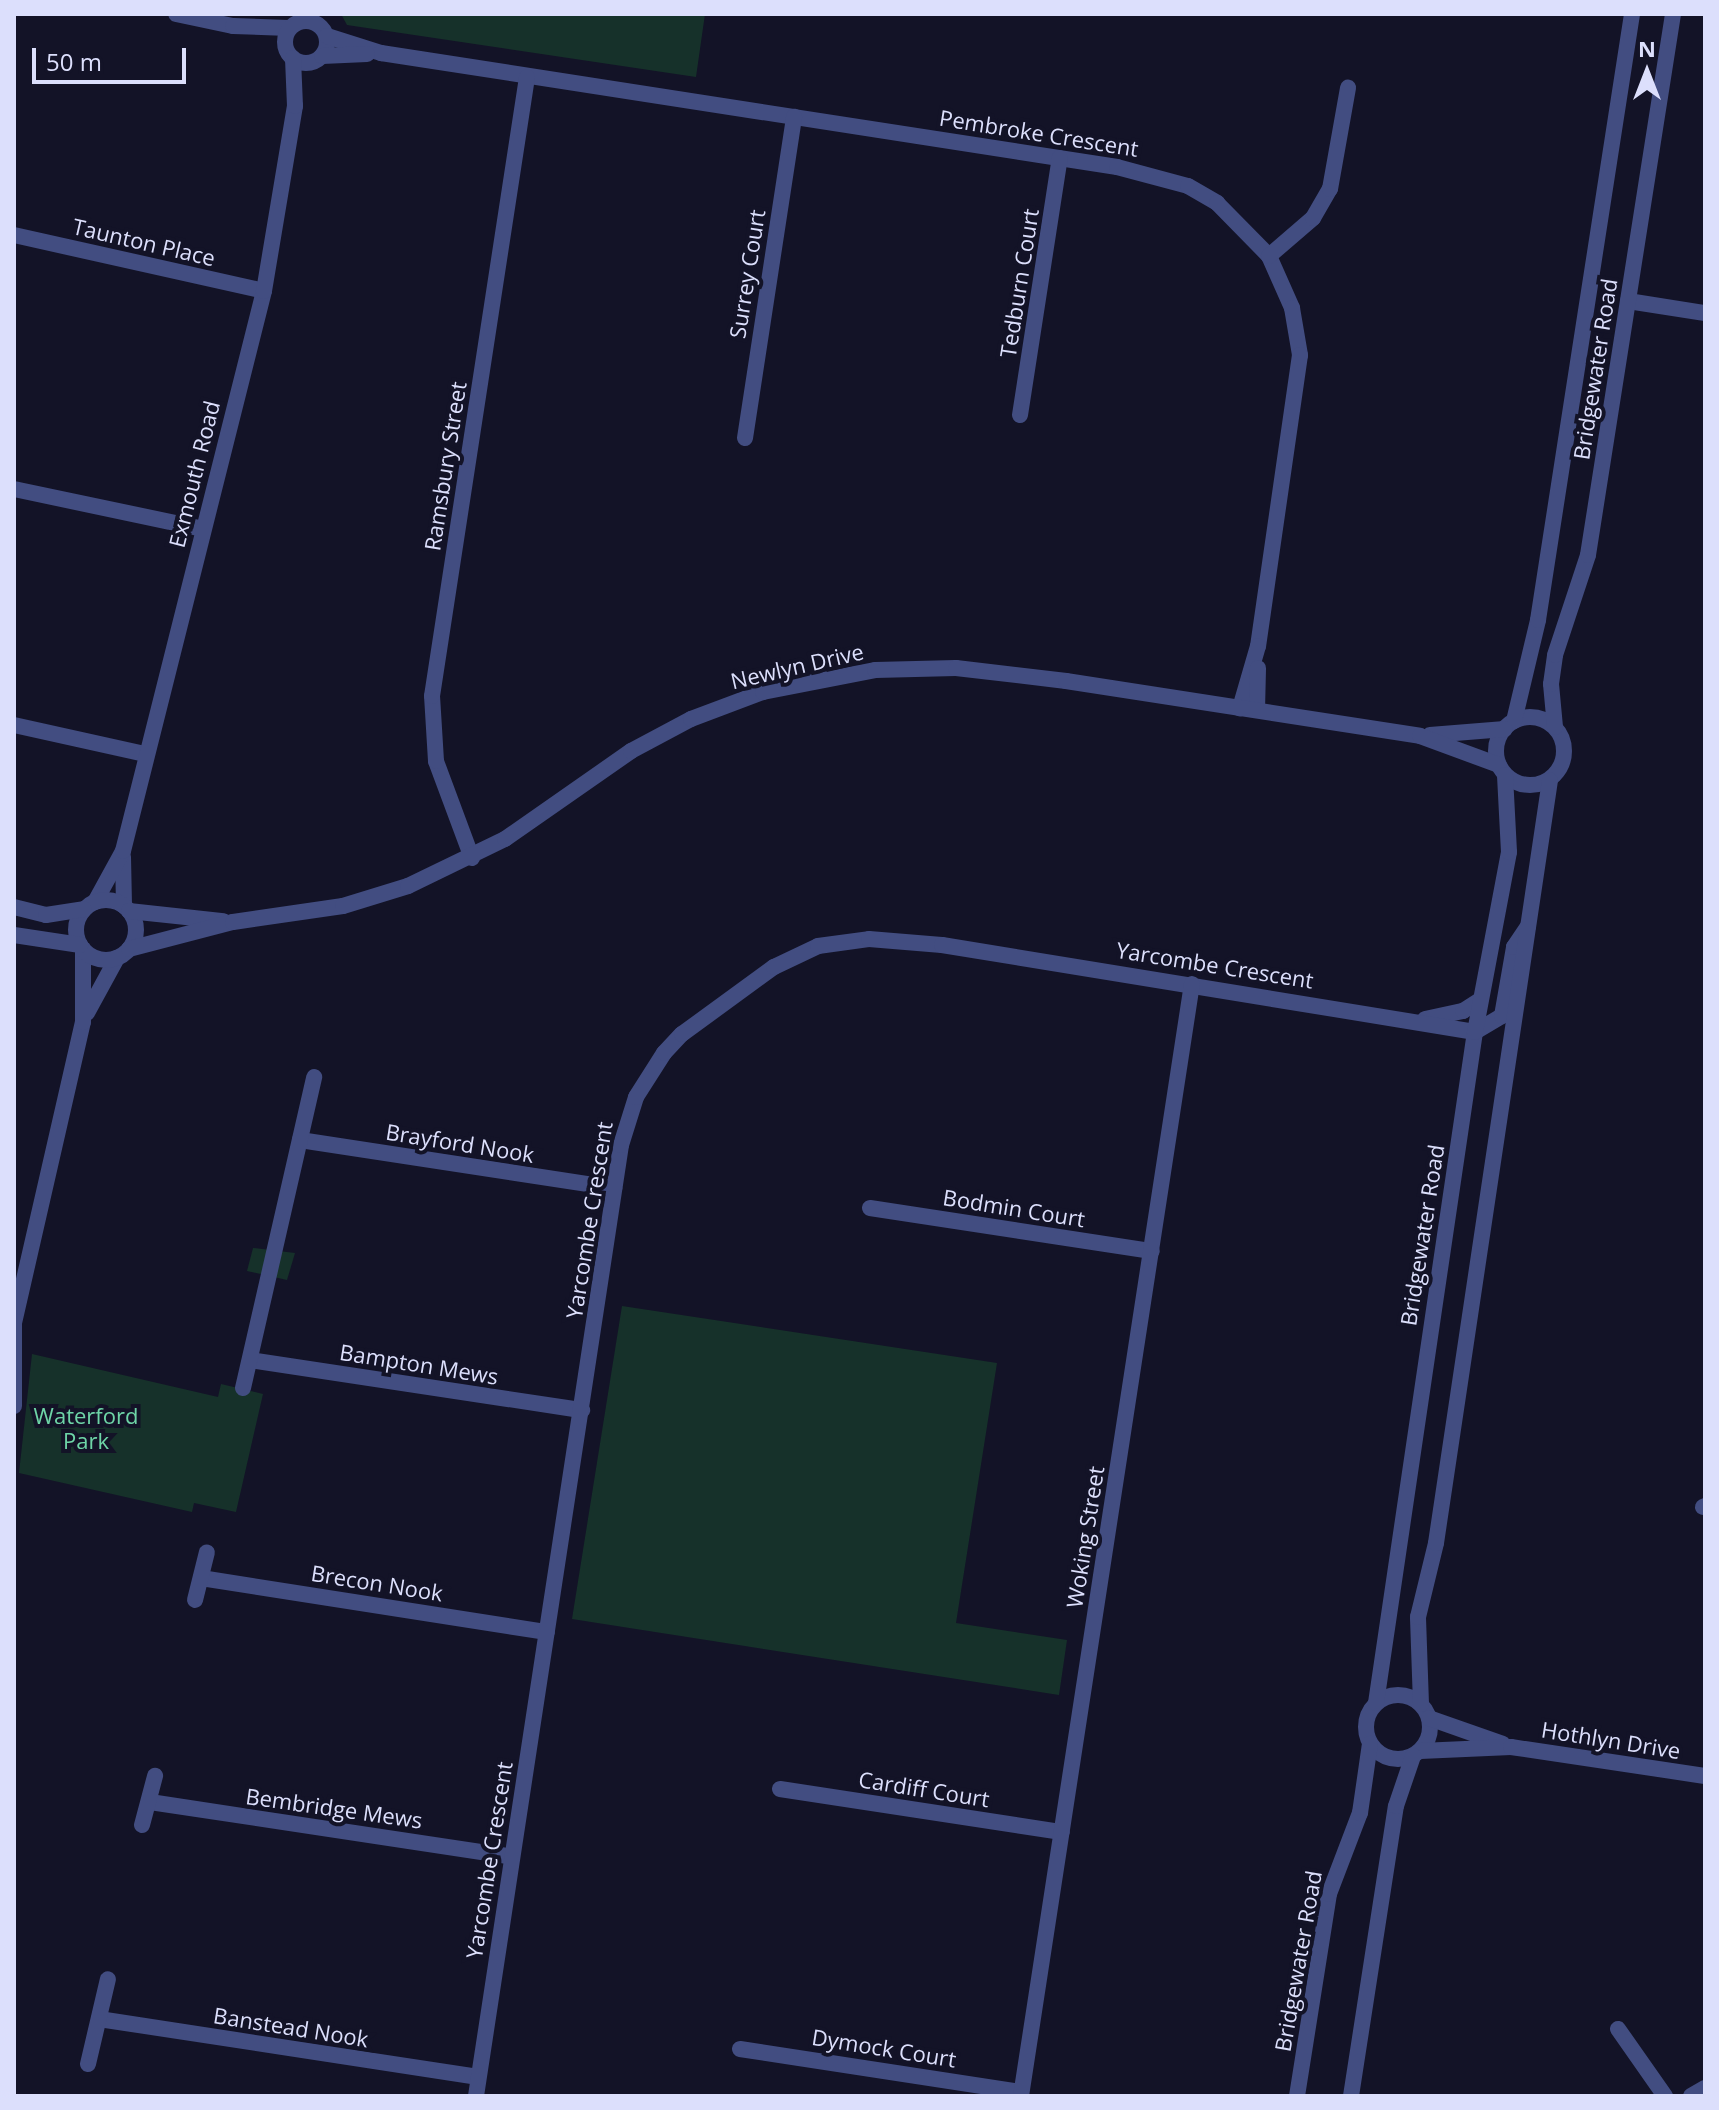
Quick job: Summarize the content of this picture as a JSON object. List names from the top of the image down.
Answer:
{
  "streets": {
    "street": [
      "Pembroke Crescent",
      "Taunton Place",
      "Surrey Court",
      "Tedburn Court",
      "Bridgewater Road",
      "Ramsbury Street",
      "Exmouth Road",
      "Newlyn Drive",
      "Yarcombe Crescent",
      "Brayford Nook",
      "Bodmin Court",
      "Bampton Mews",
      "Woking Street",
      "Brecon Nook",
      "Hothlyn Drive",
      "Cardiff Court",
      "Bembridge Mews",
      "Banstead Nook",
      "Dymock Court"
    ]
  },
  "crossings": [
    ["Pembroke Crescent", "Surrey Court"],
    ["Pembroke Crescent", "Tedburn Court"],
    ["Pembroke Crescent", "Ramsbury Street"],
    ["Pembroke Crescent", "Exmouth Road"],
    ["Pembroke Crescent", "Newlyn Drive"],
    ["Taunton Place", "Exmouth Road"],
    ["Bridgewater Road", "Newlyn Drive"],
    ["Bridgewater Road", "Yarcombe Crescent"],
    ["Bridgewater Road", "Hothlyn Drive"],
    ["Ramsbury Street", "Newlyn Drive"],
    ["Exmouth Road", "Newlyn Drive"],
    ["Yarcombe Crescent", "Brayford Nook"],
    ["Yarcombe Crescent", "Bampton Mews"],
    ["Yarcombe Crescent", "Woking Street"],
    ["Yarcombe Crescent", "Brecon Nook"],
    ["Yarcombe Crescent", "Bembridge Mews"],
    ["Yarcombe Crescent", "Banstead Nook"],
    ["Bodmin Court", "Woking Street"],
    ["Woking Street", "Cardiff Court"],
    ["Woking Street", "Dymock Court"]
  ],
  "parks": ["Waterford Park"],
  "scale_bar": "50 m",
  "north": "top"
}
